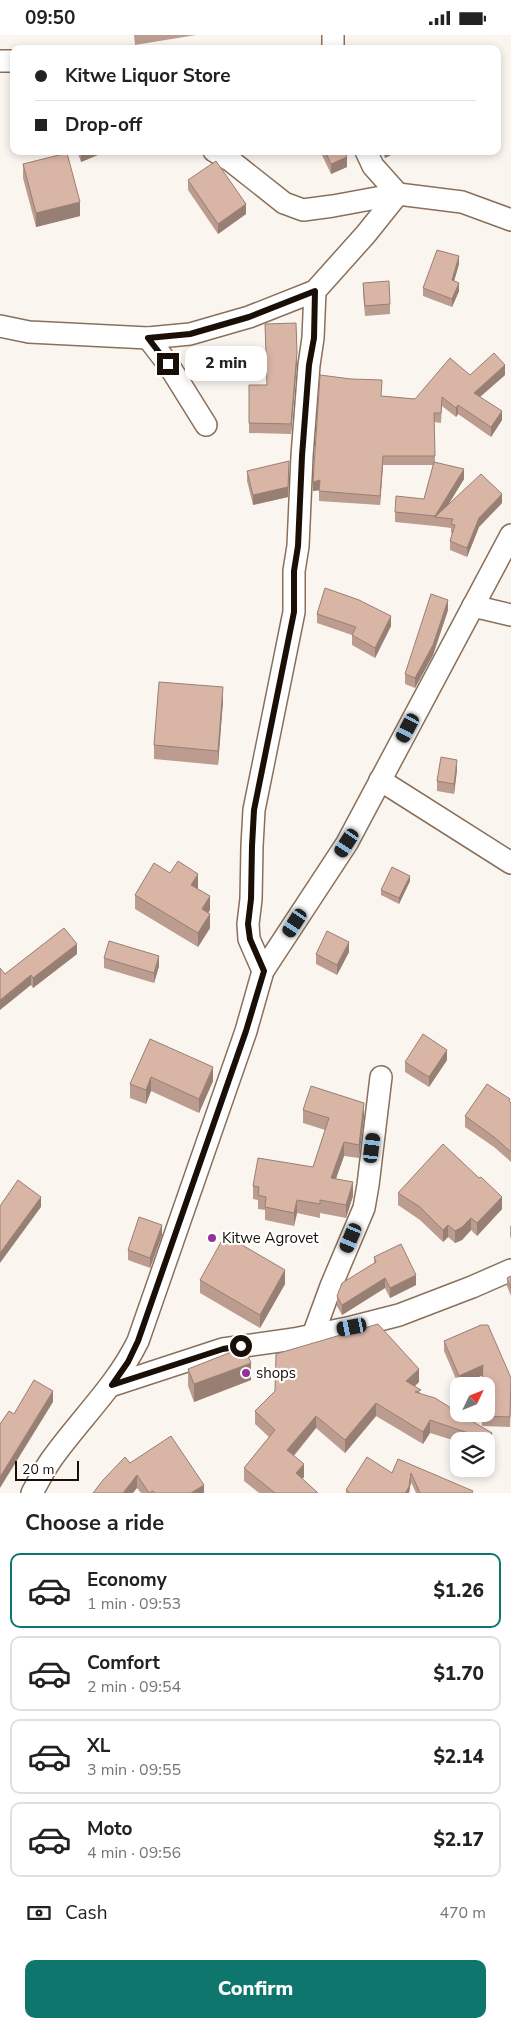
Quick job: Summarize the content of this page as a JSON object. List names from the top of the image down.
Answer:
{
  "places": ["Kitwe Agrovet", "shops"],
  "scale_bar": "20 m",
  "north": "top right",
  "page": {
    "status": "09:50",
    "banner": ["Kitwe Liquor Store", "Drop-off"],
    "bubble": "2 min",
    "scale": "20 m",
    "heading": "Choose a ride",
    "list": [
      {
        "name": "Economy",
        "note": "1 min · 09:53",
        "value": "$1.26"
      },
      {
        "name": "Comfort",
        "note": "2 min · 09:54",
        "value": "$1.70"
      },
      {
        "name": "XL",
        "note": "3 min · 09:55",
        "value": "$2.14"
      },
      {
        "name": "Moto",
        "note": "4 min · 09:56",
        "value": "$2.17"
      }
    ],
    "pay": ["Cash", "470 m"],
    "buttons": "Confirm"
  }
}
